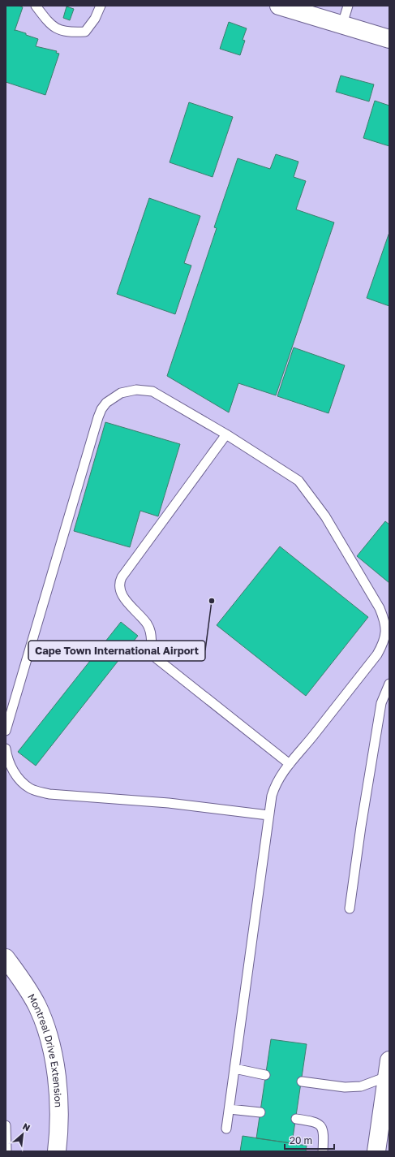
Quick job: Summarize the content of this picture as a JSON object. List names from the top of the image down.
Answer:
{
  "streets": {
    "street": ["Montreal Drive Extension"]
  },
  "places": ["Cape Town International Airport"],
  "scale_bar": "20 m",
  "north": "top right"
}
